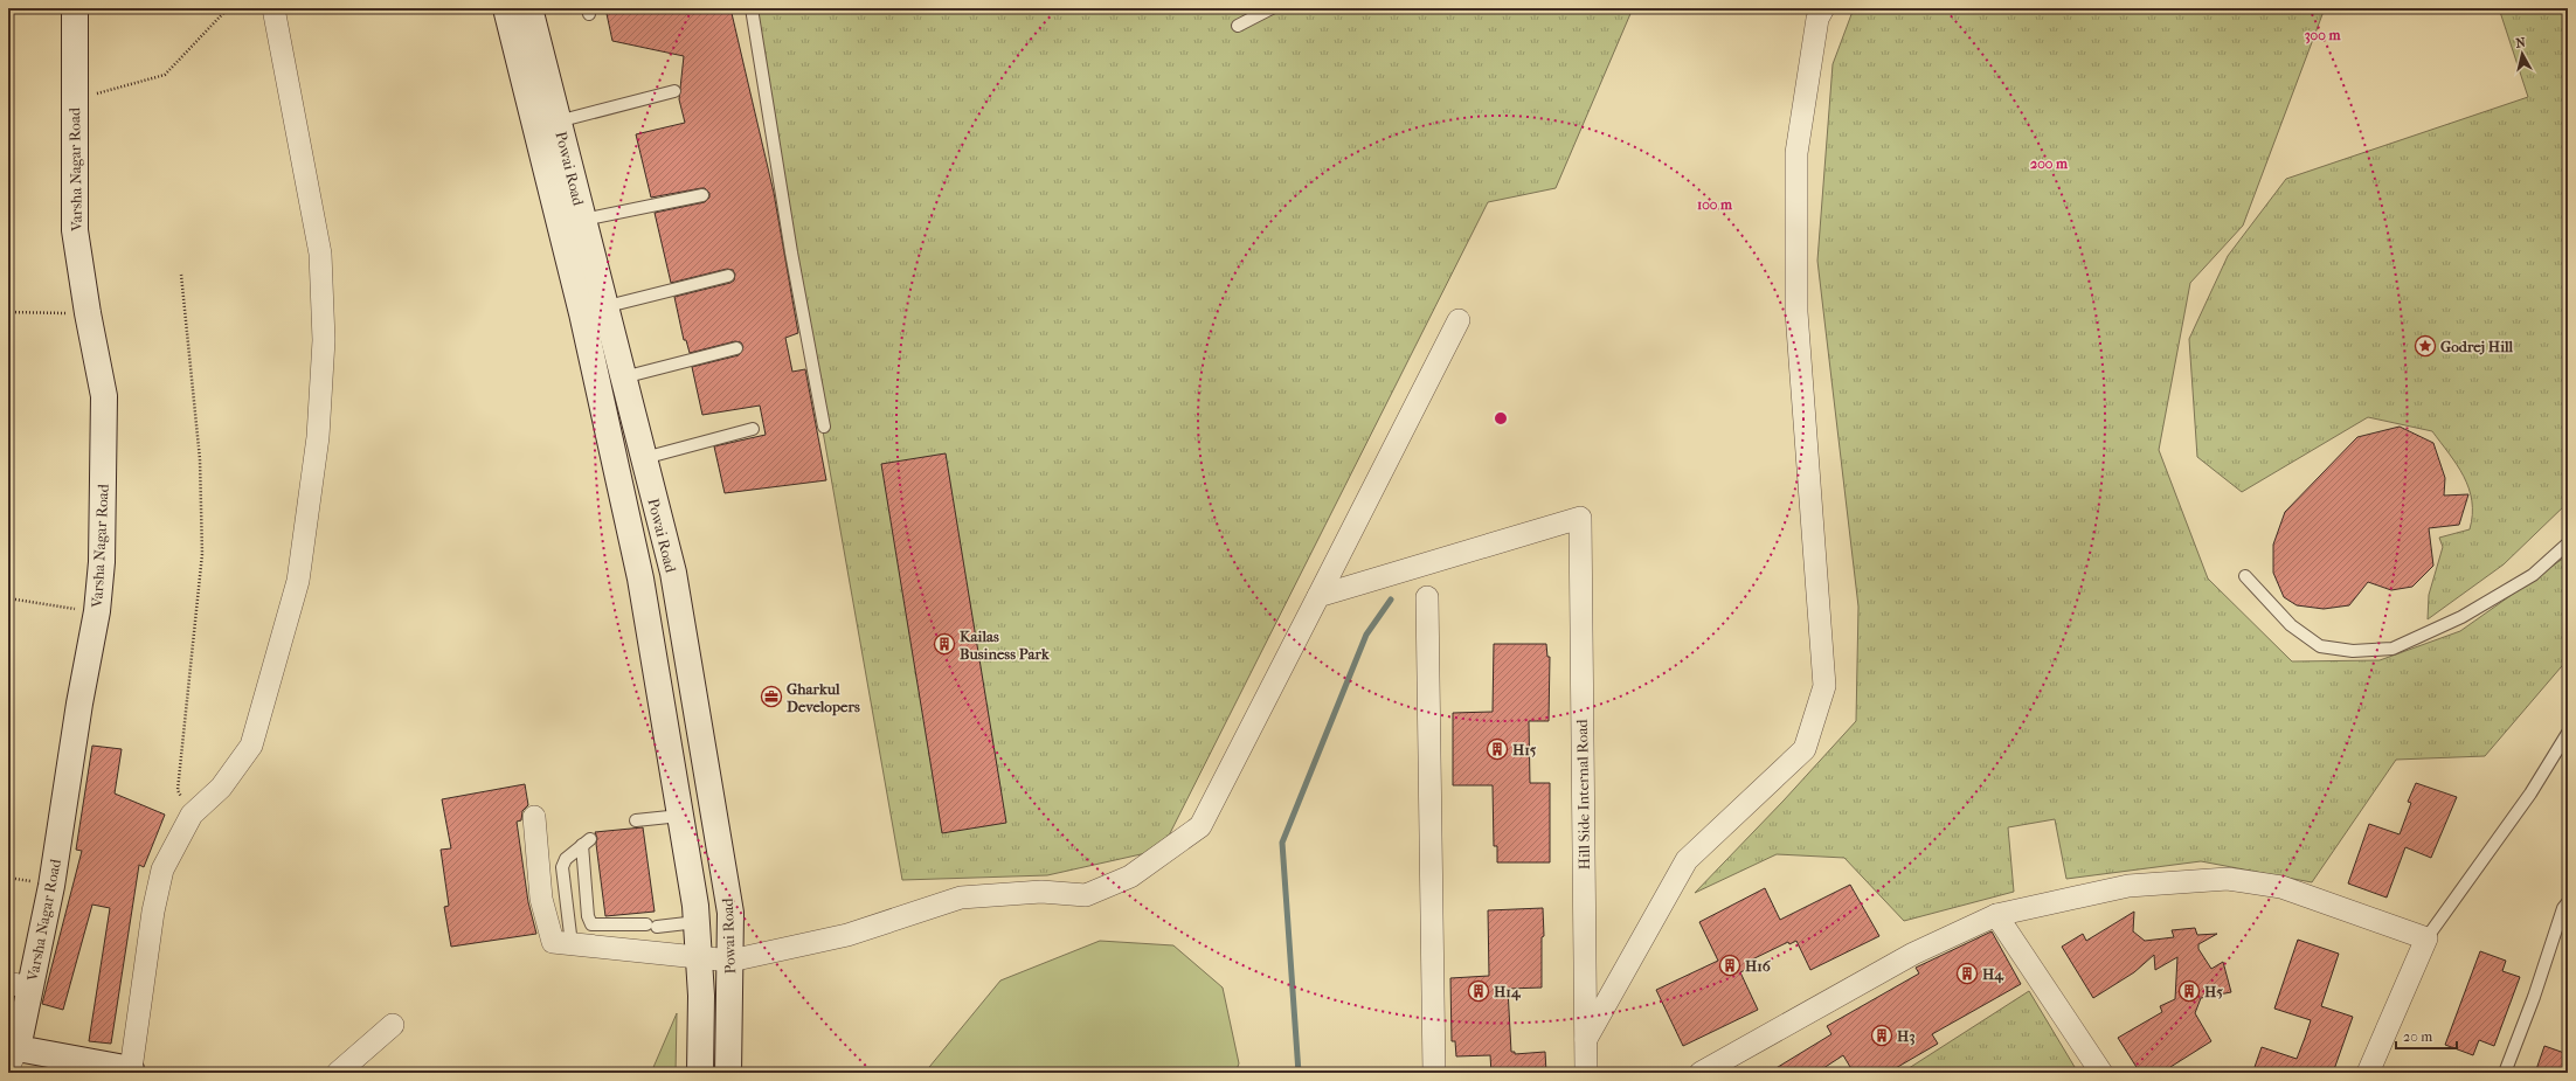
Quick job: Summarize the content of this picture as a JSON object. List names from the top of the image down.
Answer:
{
  "streets": {
    "main road": ["Powai Road", "Varsha Nagar Road"],
    "street": ["Hill Side Internal Road"]
  },
  "places": {
    "place": ["Godrej Hill"],
    "building": [
      "Kailas Business Park",
      "H15",
      "H16",
      "H4",
      "H14",
      "H5",
      "H3"
    ],
    "office": ["Gharkul Developers"]
  },
  "scale_bar": "20 m",
  "north": "top",
  "rings": ["300 m", "200 m", "100 m"]
}
